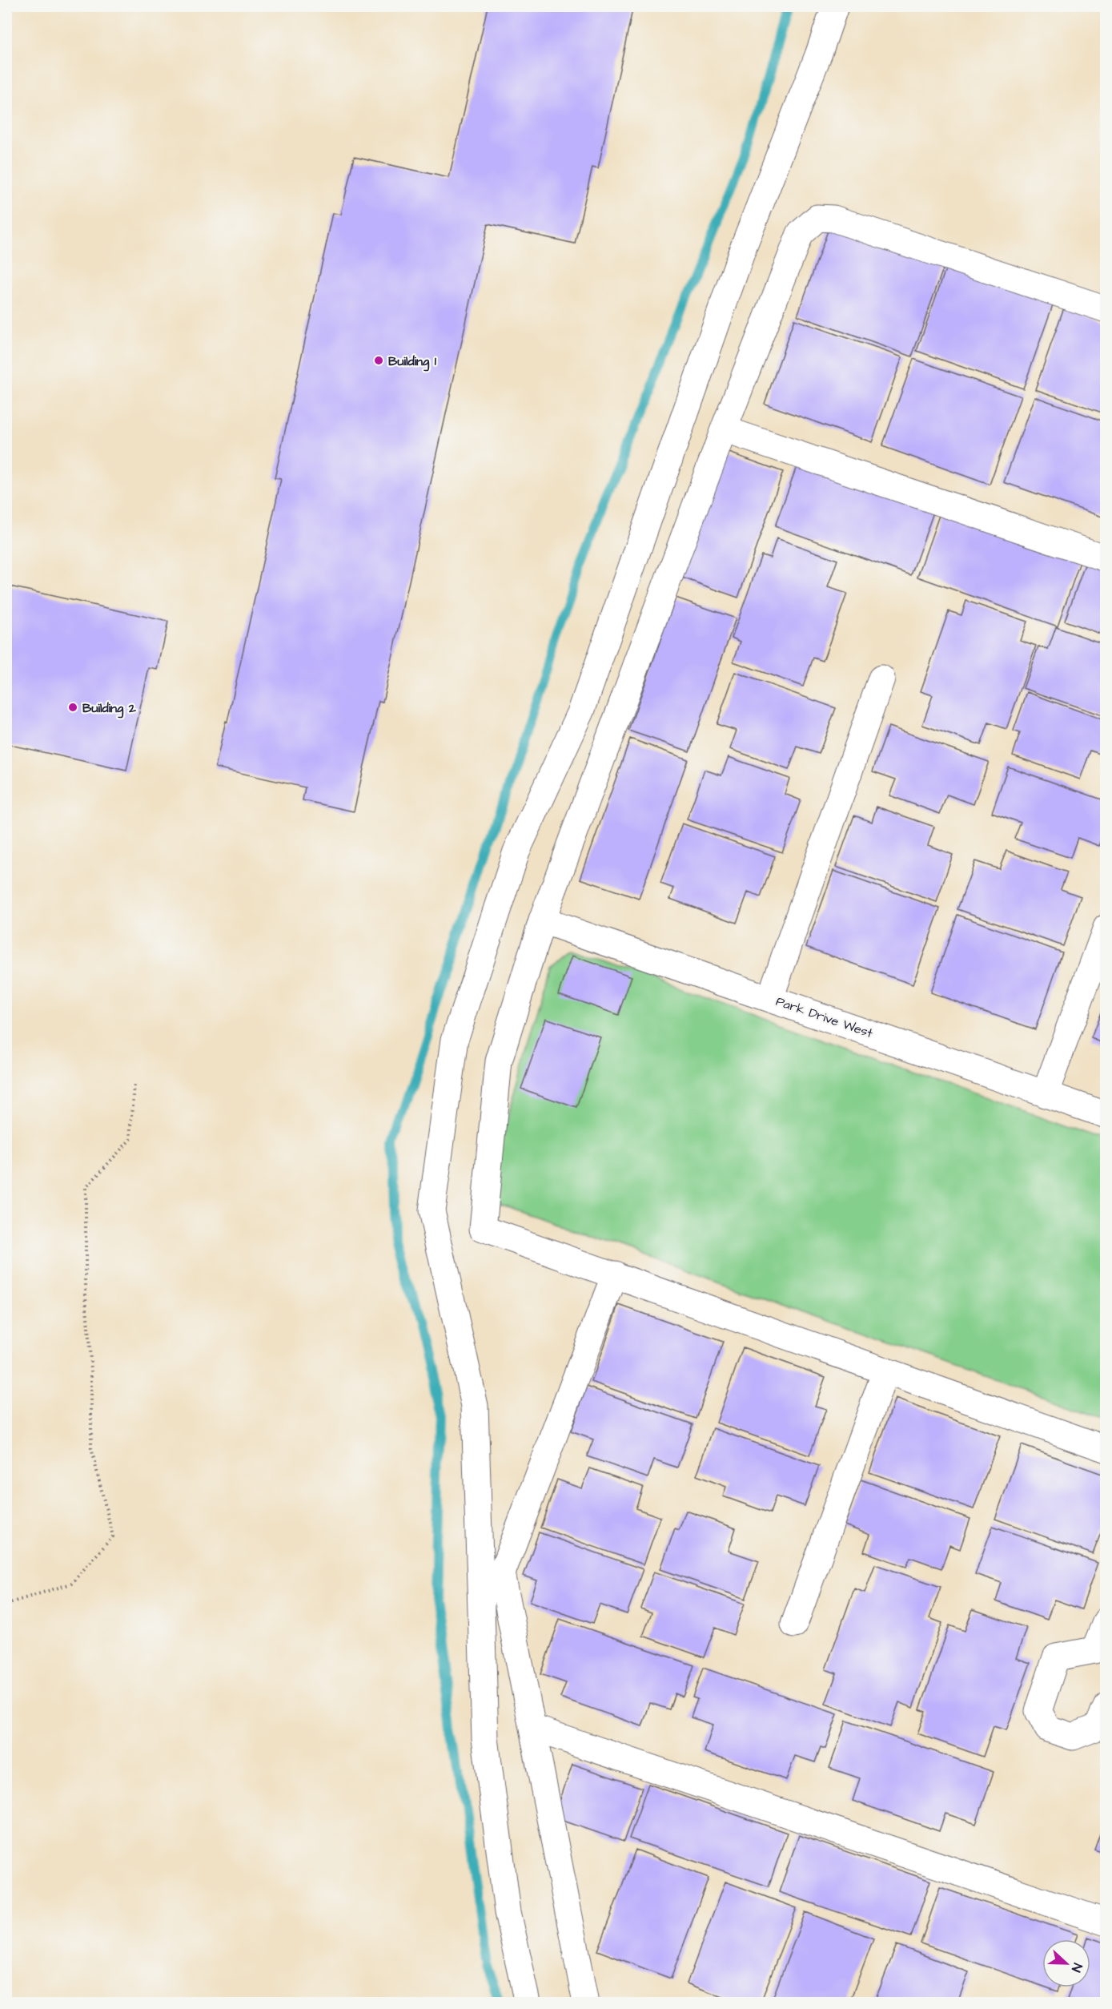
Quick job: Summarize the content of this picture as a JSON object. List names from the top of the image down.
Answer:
{
  "streets": {
    "street": ["Park Drive West"]
  },
  "places": ["Building 1", "Building 2"],
  "north": "right"
}
